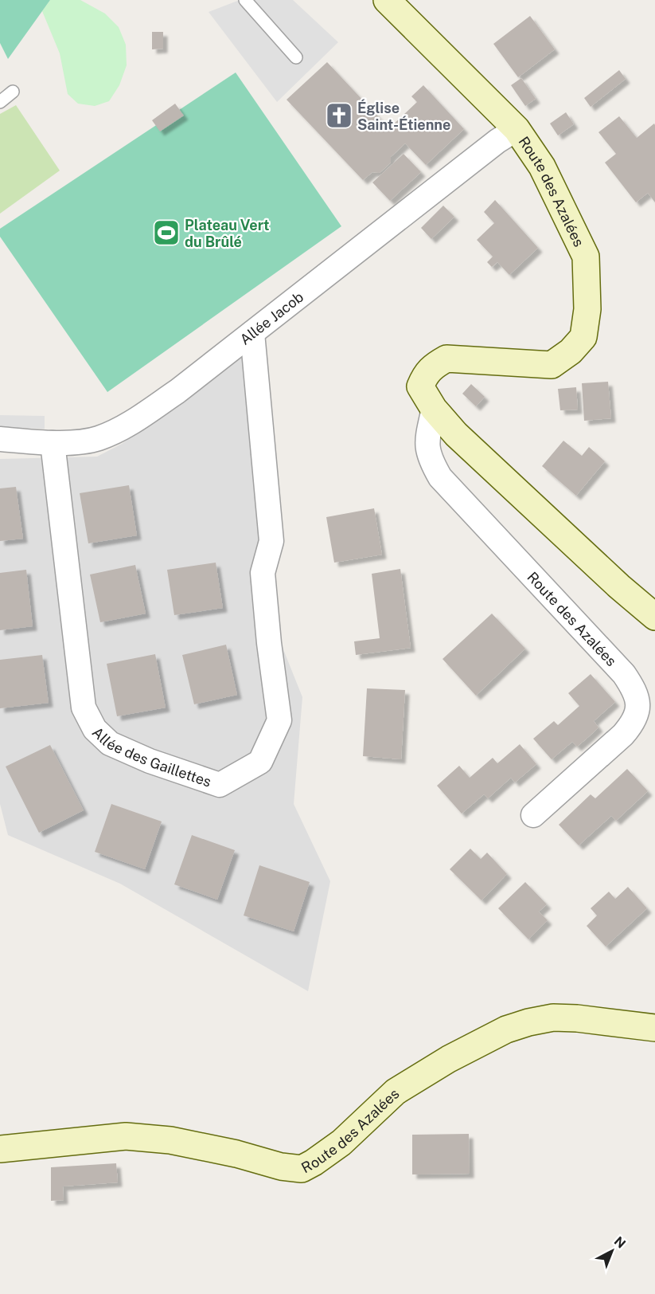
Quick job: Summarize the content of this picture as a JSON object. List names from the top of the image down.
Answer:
{
  "streets": {
    "main road": ["Route des Azalées"],
    "street": ["Allée Jacob", "Allée des Gaillettes"]
  },
  "crossings": [
    ["Route des Azalées", "Allée Jacob"],
    ["Allée Jacob", "Allée des Gaillettes"]
  ],
  "places": {
    "church": ["Église Saint-Étienne"],
    "sports": ["Plateau Vert du Brûlé"]
  },
  "north": "top right"
}
